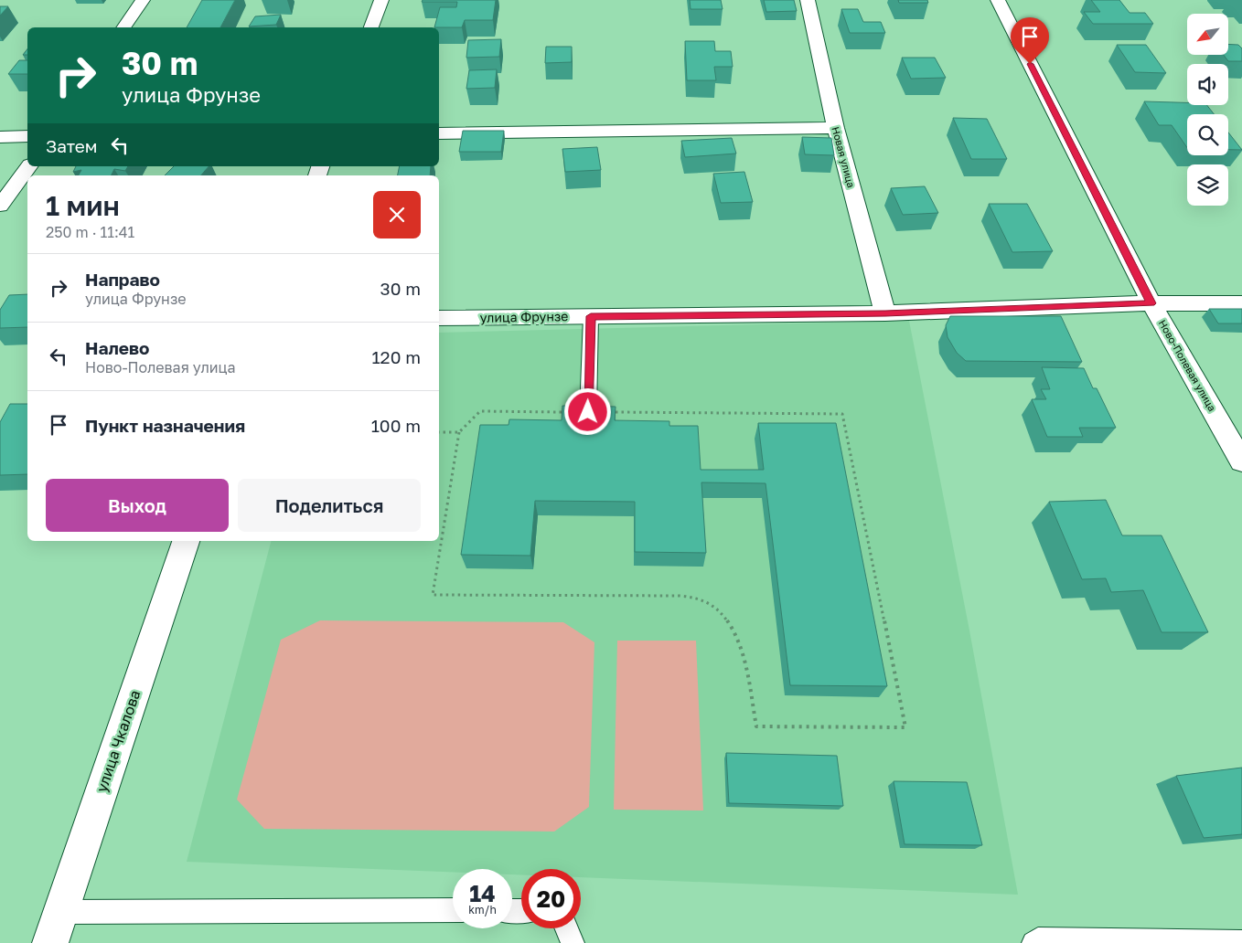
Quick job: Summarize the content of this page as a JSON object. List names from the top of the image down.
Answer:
{
  "streets": {
    "street": [
      "Новая улица",
      "улица Фрунзе",
      "Ново-Полевая улица",
      "улица Чкалова"
    ]
  },
  "crossings": [
    ["Новая улица", "улица Фрунзе"],
    ["улица Фрунзе", "Ново-Полевая улица"]
  ],
  "north": "bottom left",
  "page": {
    "turn": ["30 m", "улица Фрунзе"],
    "then": "Затем",
    "heading": ["1 мин", "250 m · 11:41"],
    "list": [
      {
        "name": "Направо",
        "note": "улица Фрунзе",
        "value": "30 m"
      },
      {
        "name": "Налево",
        "note": "Ново-Полевая улица",
        "value": "120 m"
      },
      {
        "name": "Пункт назначения",
        "value": "100 m"
      }
    ],
    "buttons": ["Выход", "Поделиться"],
    "speed": "14 km/h",
    "limit": "20"
  }
}
